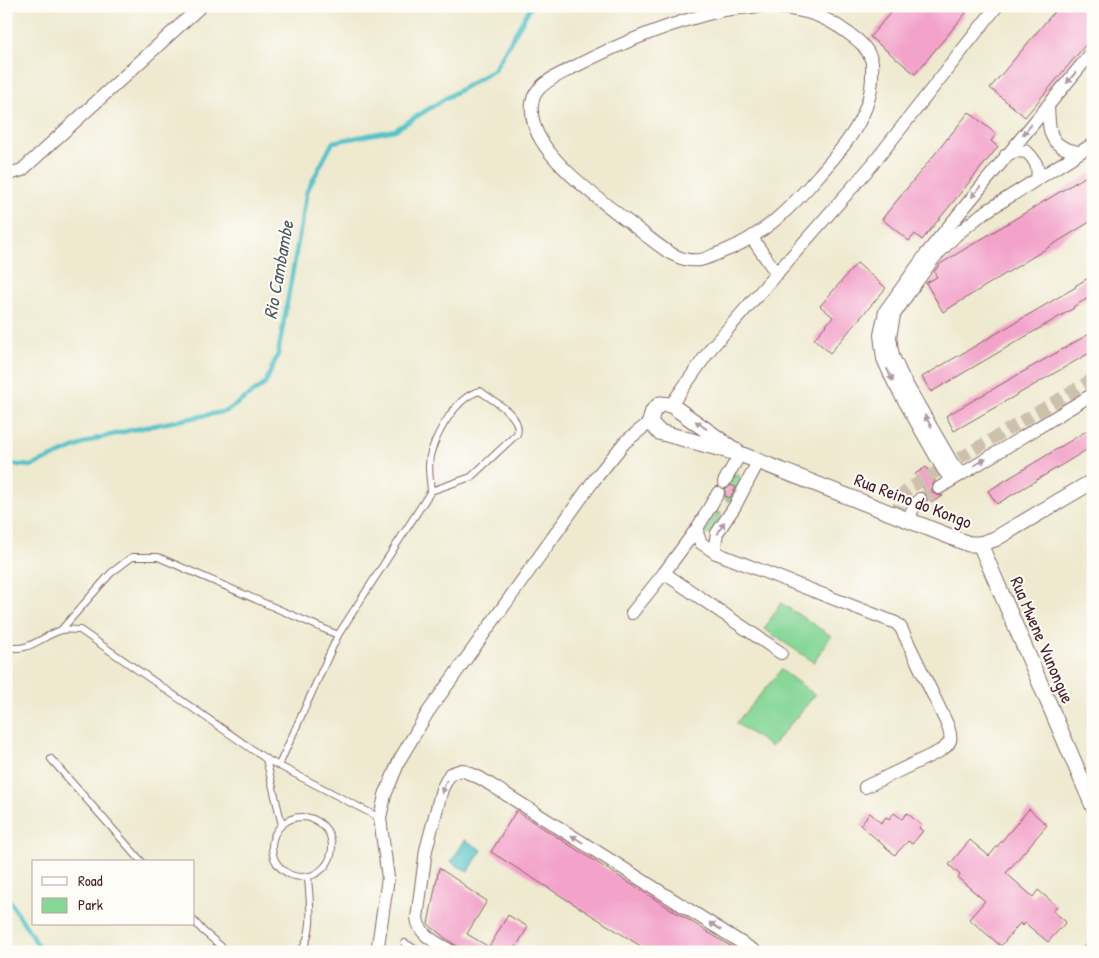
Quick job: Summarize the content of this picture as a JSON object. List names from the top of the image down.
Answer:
{
  "streets": {
    "street": ["Rua Reino do Kongo", "Rua Mwene Vunongue"]
  },
  "crossings": [
    ["Rua Reino do Kongo", "Rua Mwene Vunongue"]
  ],
  "water": ["Rio Cambambe"],
  "legend": ["Road", "Park"]
}
